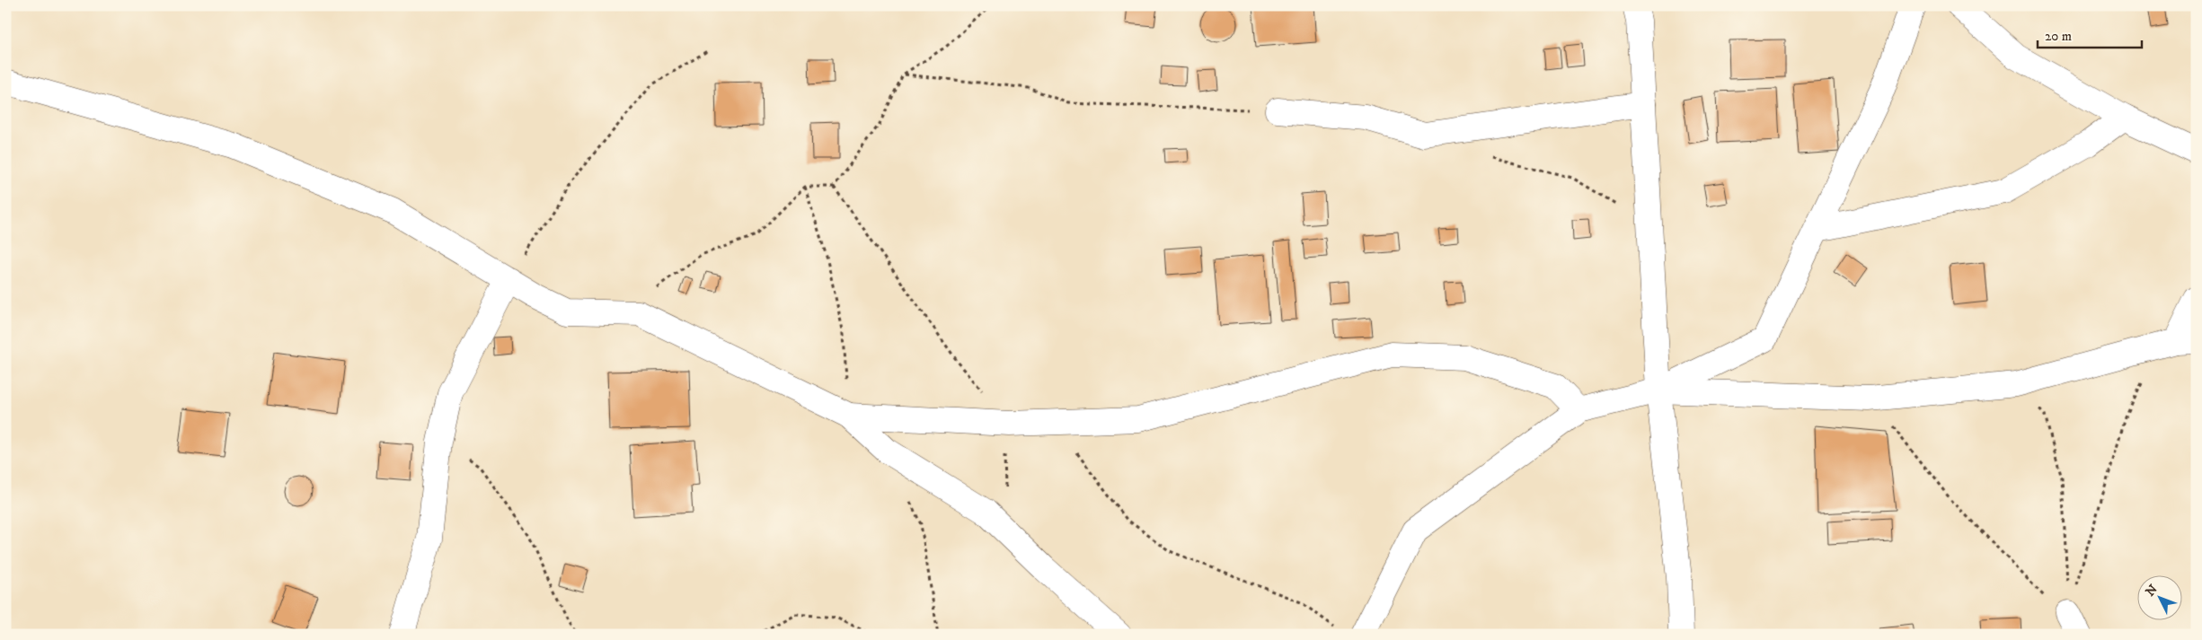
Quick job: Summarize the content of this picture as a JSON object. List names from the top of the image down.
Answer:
{
  "scale_bar": "20 m",
  "north": "top left"
}
